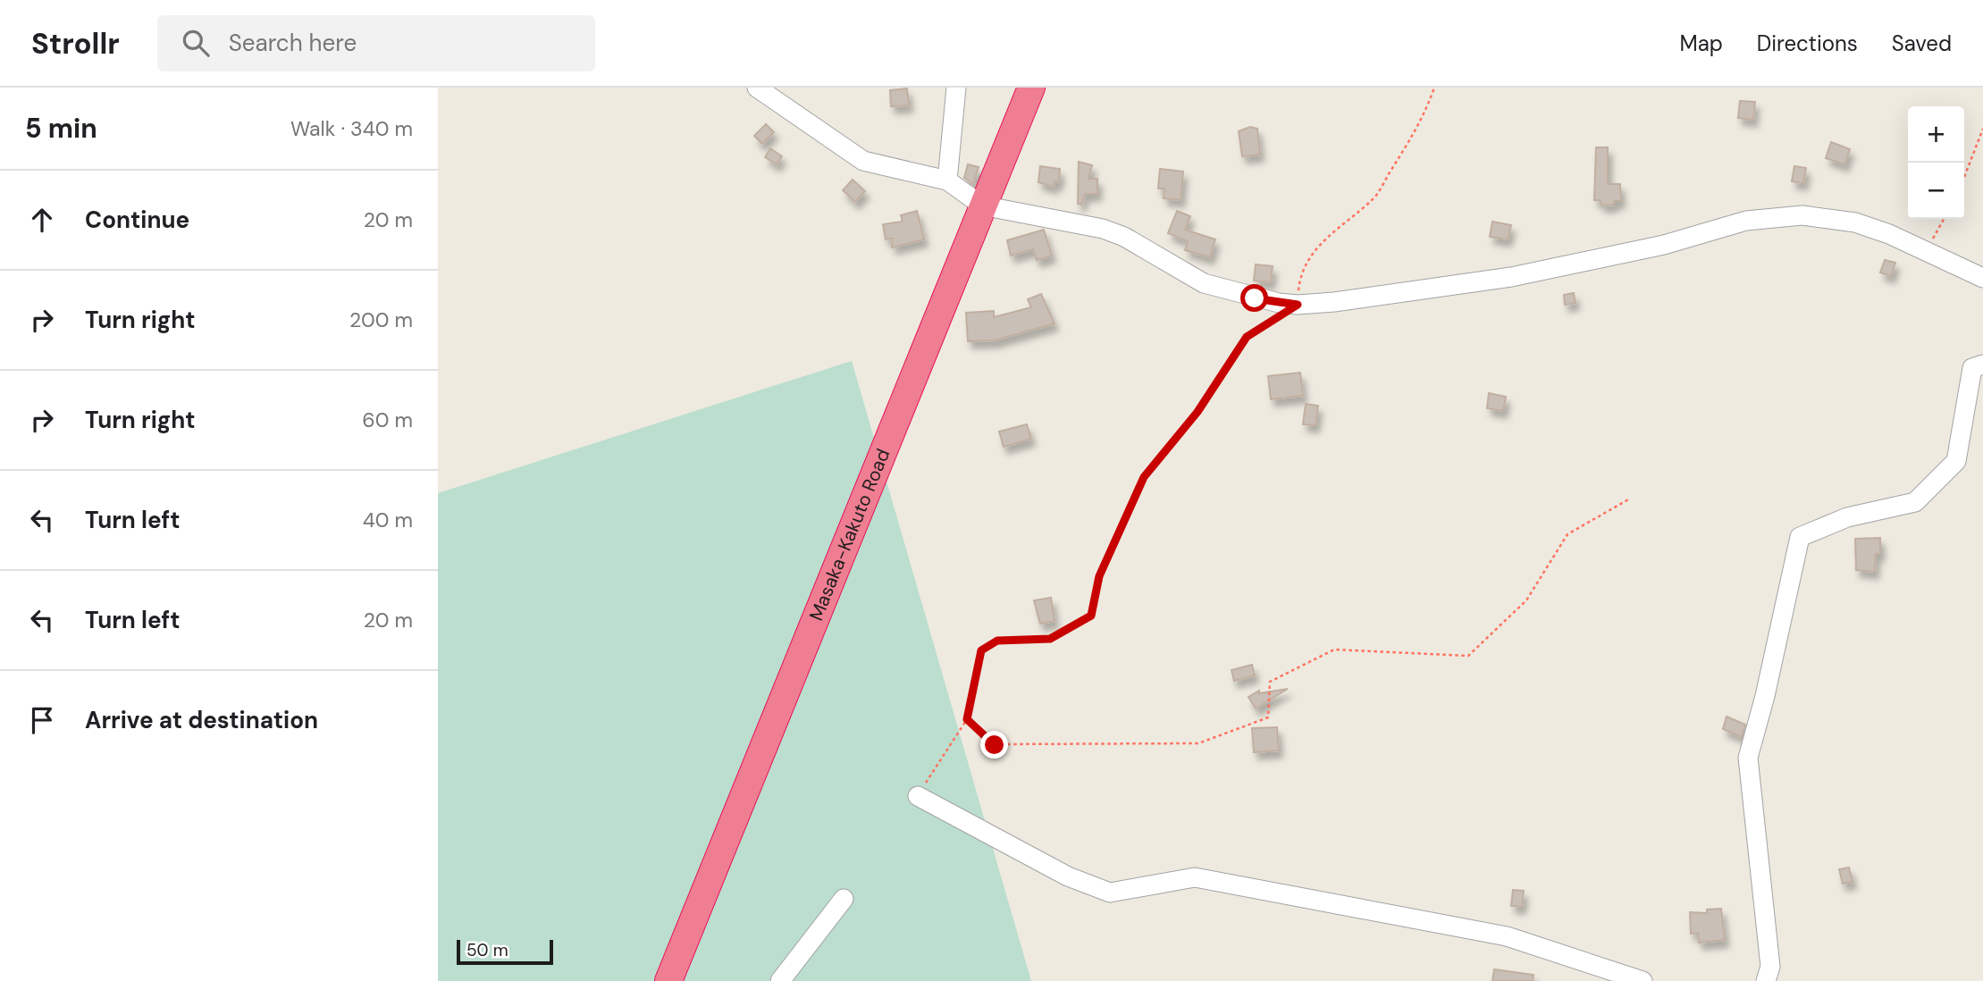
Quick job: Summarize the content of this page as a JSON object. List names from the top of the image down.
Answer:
{
  "streets": {
    "highway": ["Masaka-Kakuto Road"]
  },
  "scale_bar": "50 m",
  "page": {
    "header": "Strollr",
    "search": "Search here",
    "nav": ["Map", "Directions", "Saved"],
    "heading": ["5 min", "Walk · 340 m"],
    "map_buttons": ["+", "−"],
    "list": [
      ["Continue", "20 m"],
      ["Turn right", "200 m"],
      ["Turn right", "60 m"],
      ["Turn left", "40 m"],
      ["Turn left", "20 m"],
      "Arrive at destination"
    ],
    "scale": "50 m"
  }
}
